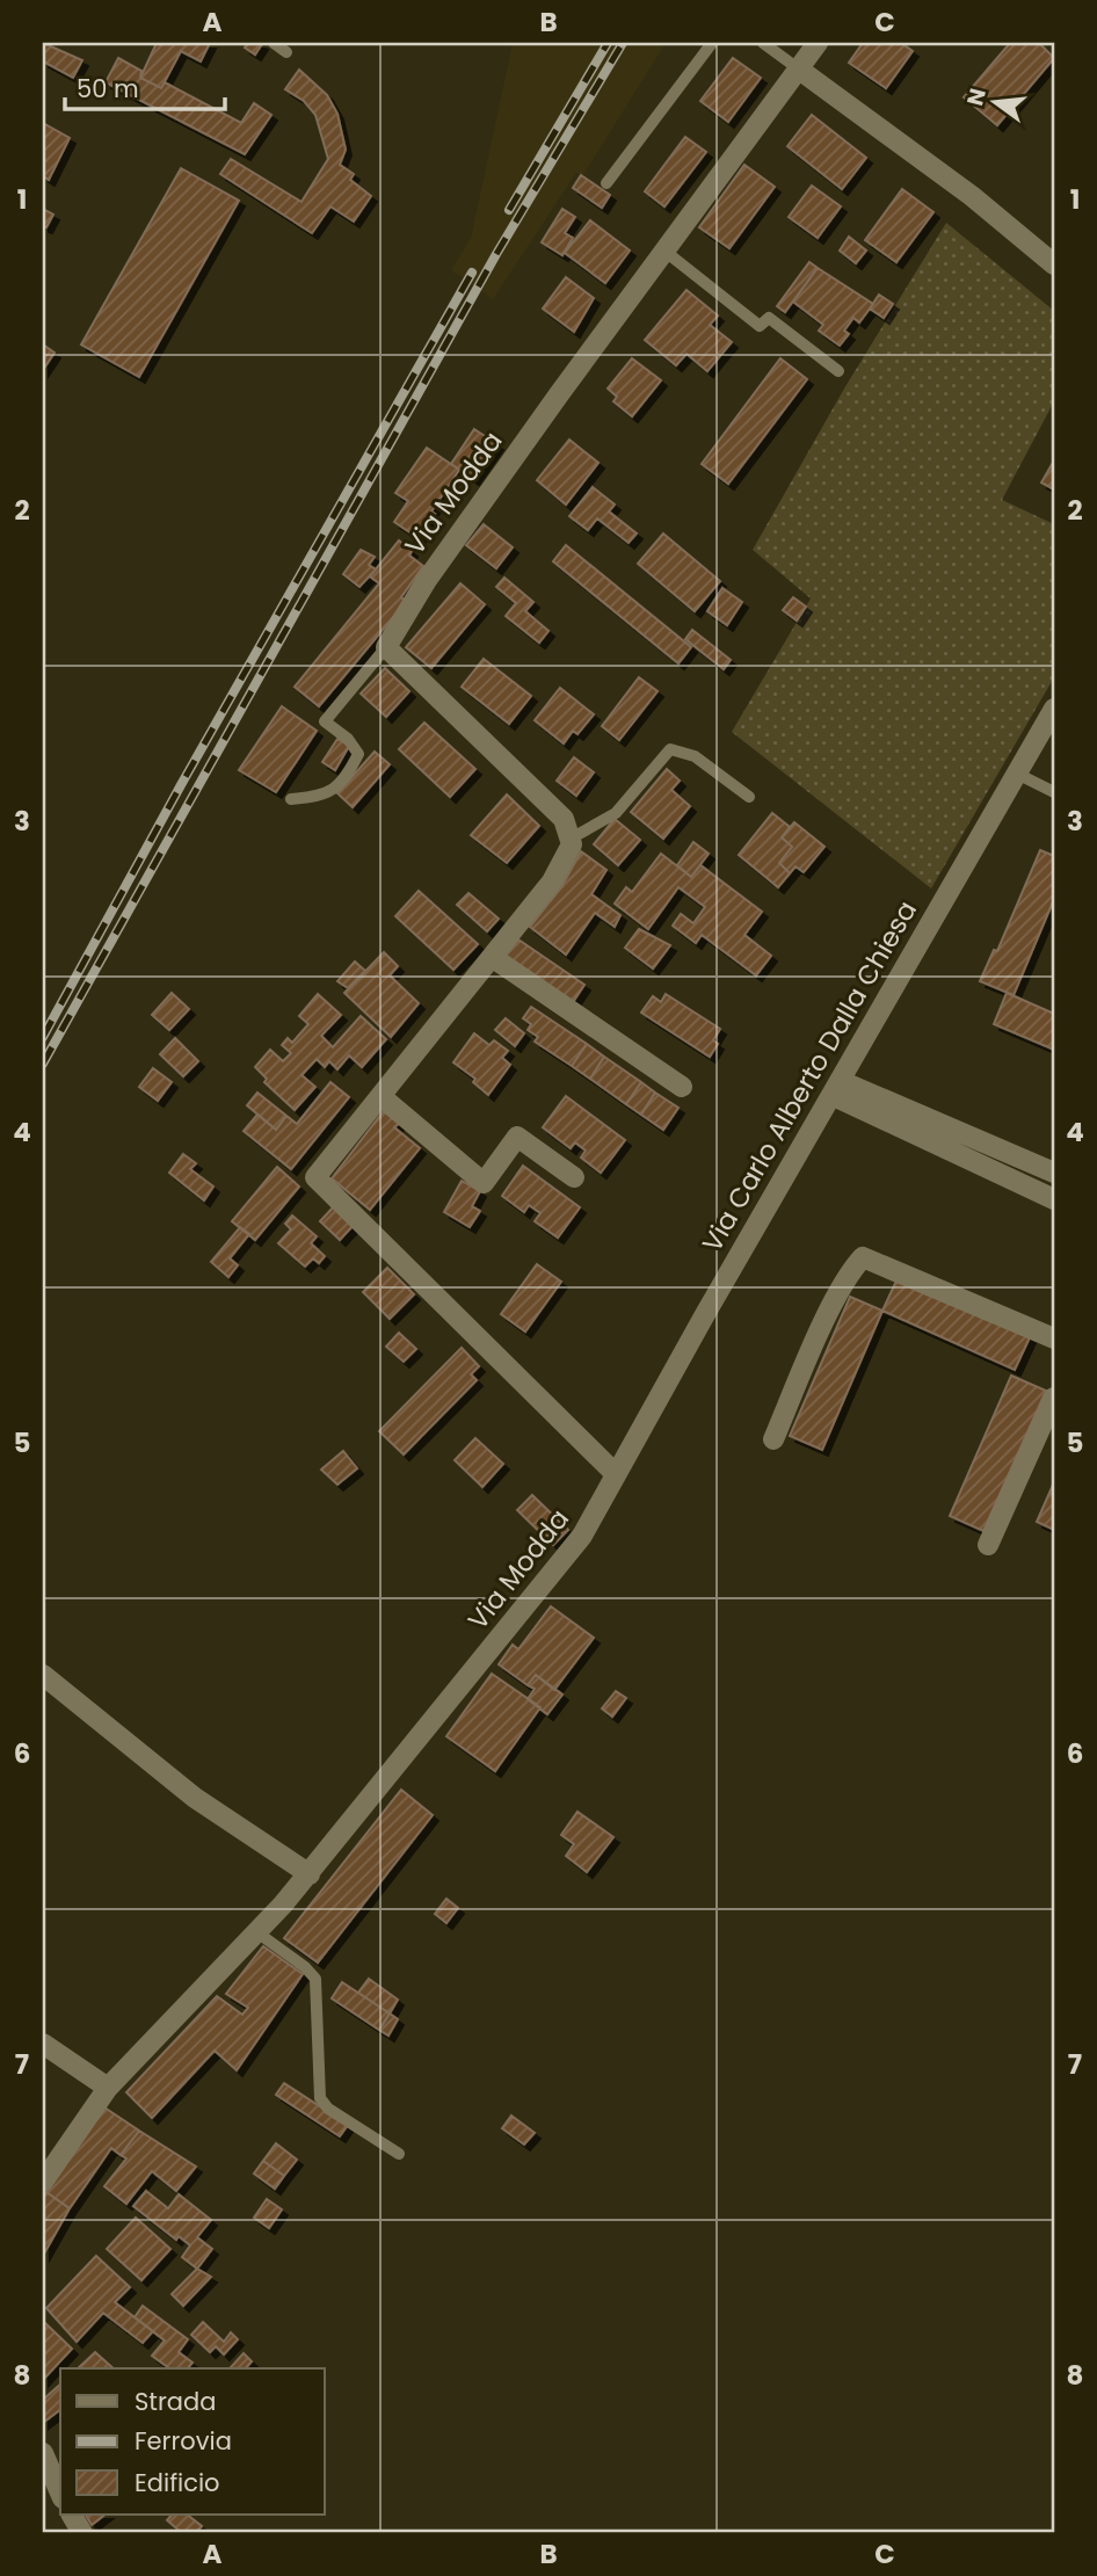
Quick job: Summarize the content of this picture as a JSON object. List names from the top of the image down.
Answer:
{
  "streets": {
    "street": ["Via Modda", "Via Carlo Alberto Dalla Chiesa"]
  },
  "crossings": [
    ["Via Modda", "Via Carlo Alberto Dalla Chiesa"]
  ],
  "legend": ["Strada", "Ferrovia", "Edificio"],
  "scale_bar": "50 m",
  "north": "left",
  "grid": {
    "columns": ["A", "B", "C"],
    "rows": [
      "1",
      "2",
      "3",
      "4",
      "5",
      "6",
      "7",
      "8"
    ]
  }
}
